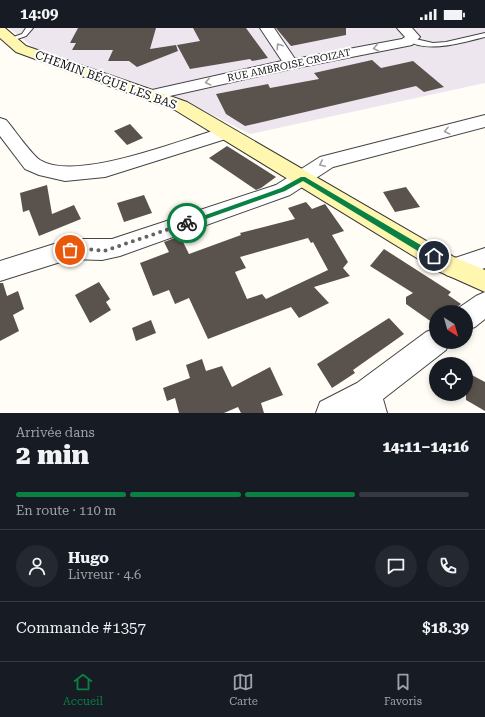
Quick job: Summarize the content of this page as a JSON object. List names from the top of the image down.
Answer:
{
  "streets": {
    "street": ["RUE AMBROISE CROIZAT", "CHEMIN BÉGUE LES BAS"]
  },
  "crossings": [
    ["RUE AMBROISE CROIZAT", "CHEMIN BÉGUE LES BAS"]
  ],
  "north": "bottom right",
  "page": {
    "status": "14:09",
    "heading": ["2 min", "Arrivée dans", "14:11–14:16"],
    "panel": [
      "Hugo",
      "Livreur · 4.6",
      "Commande #1357",
      "$18.39"
    ],
    "bar": "En route · 110 m",
    "tabs": ["Accueil", "Carte", "Favoris"]
  }
}
